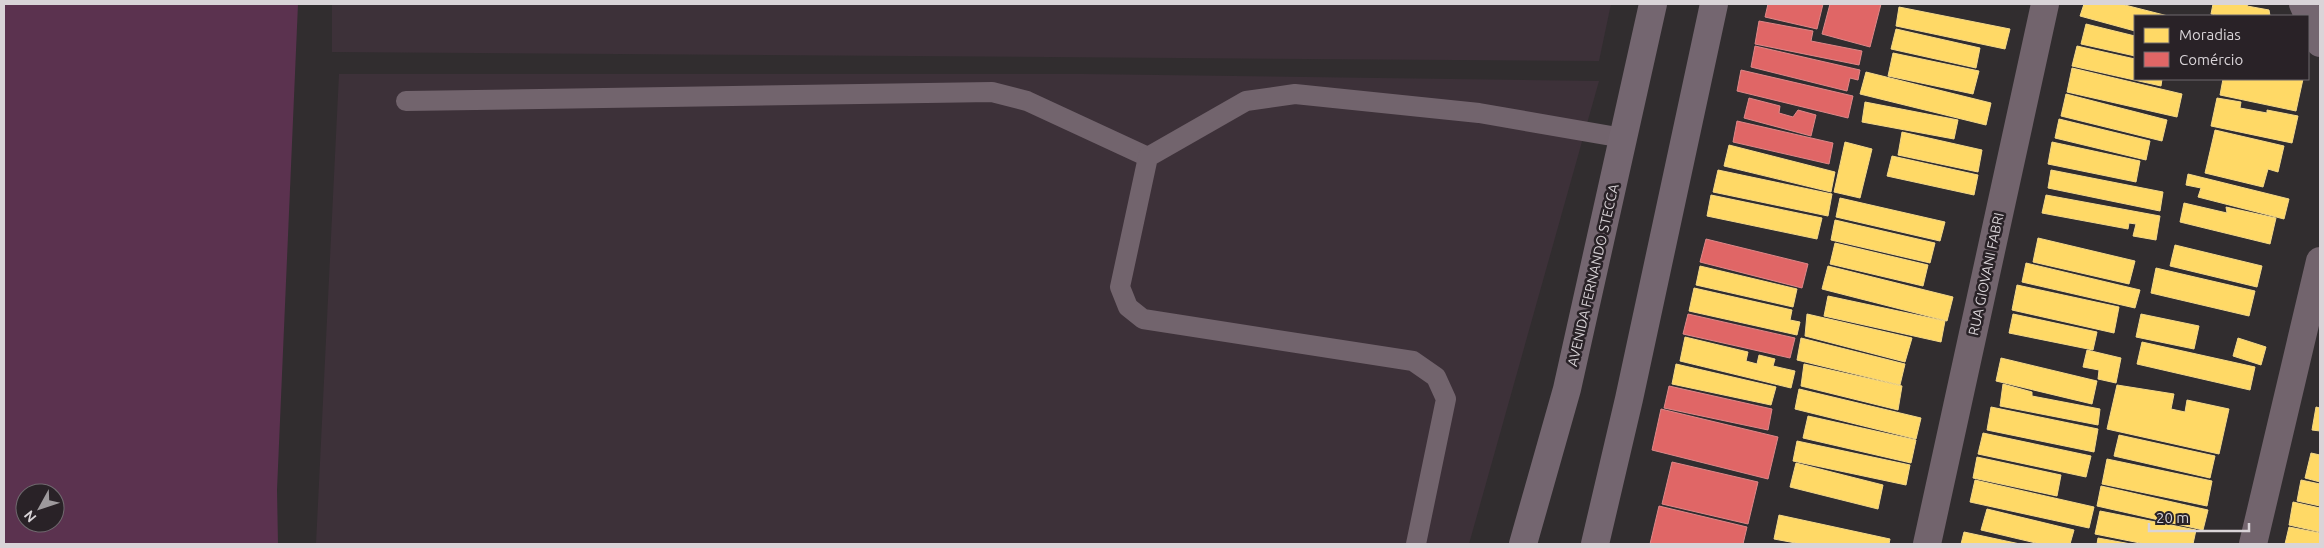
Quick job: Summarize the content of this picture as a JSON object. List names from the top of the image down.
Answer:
{
  "streets": {
    "main road": ["AVENIDA FERNANDO STECCA"],
    "street": ["RUA GIOVANI FABRI"]
  },
  "legend": ["Moradias", "Comércio"],
  "scale_bar": "20 m",
  "north": "bottom left"
}
